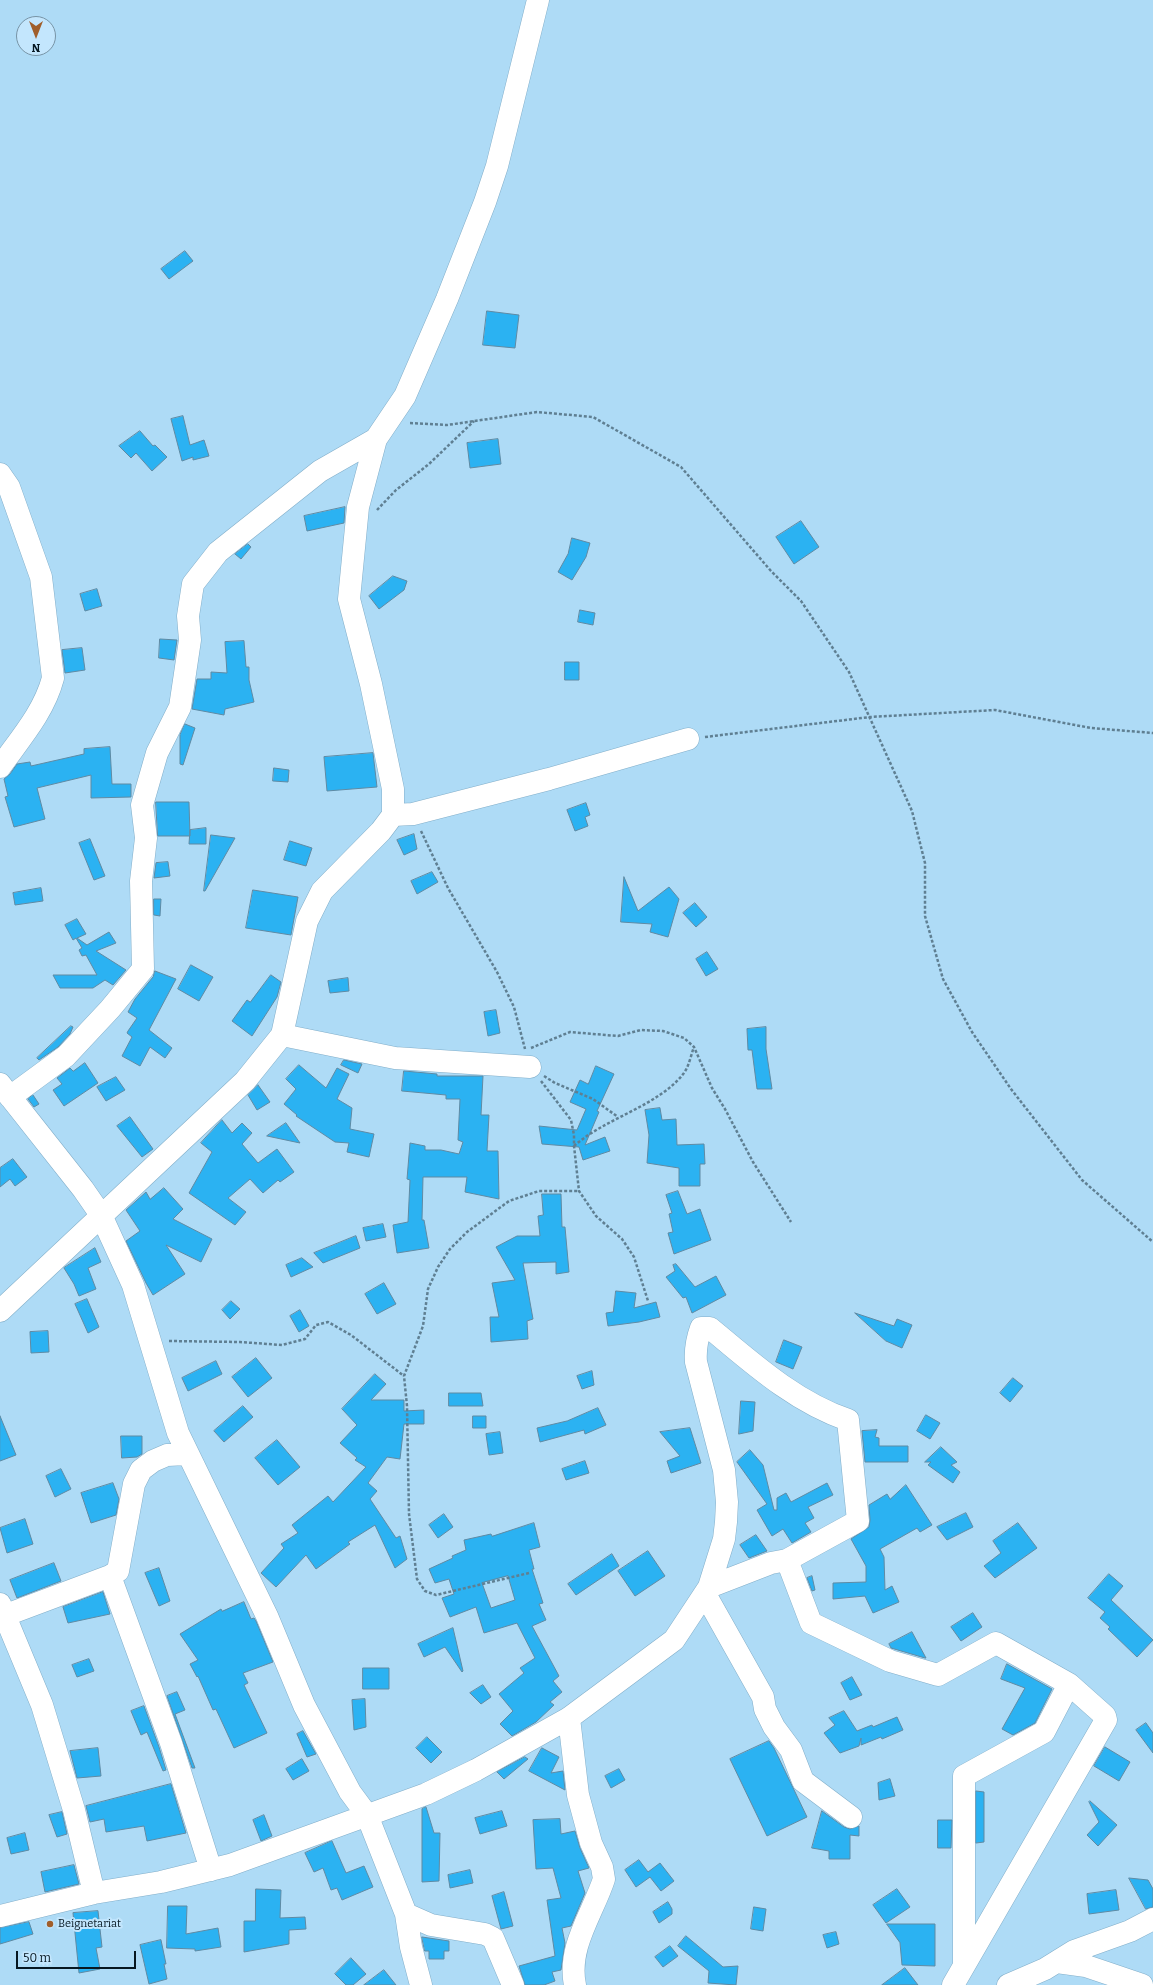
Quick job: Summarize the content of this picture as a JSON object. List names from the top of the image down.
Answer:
{
  "places": ["Beignetariat"],
  "scale_bar": "50 m",
  "north": "bottom"
}
